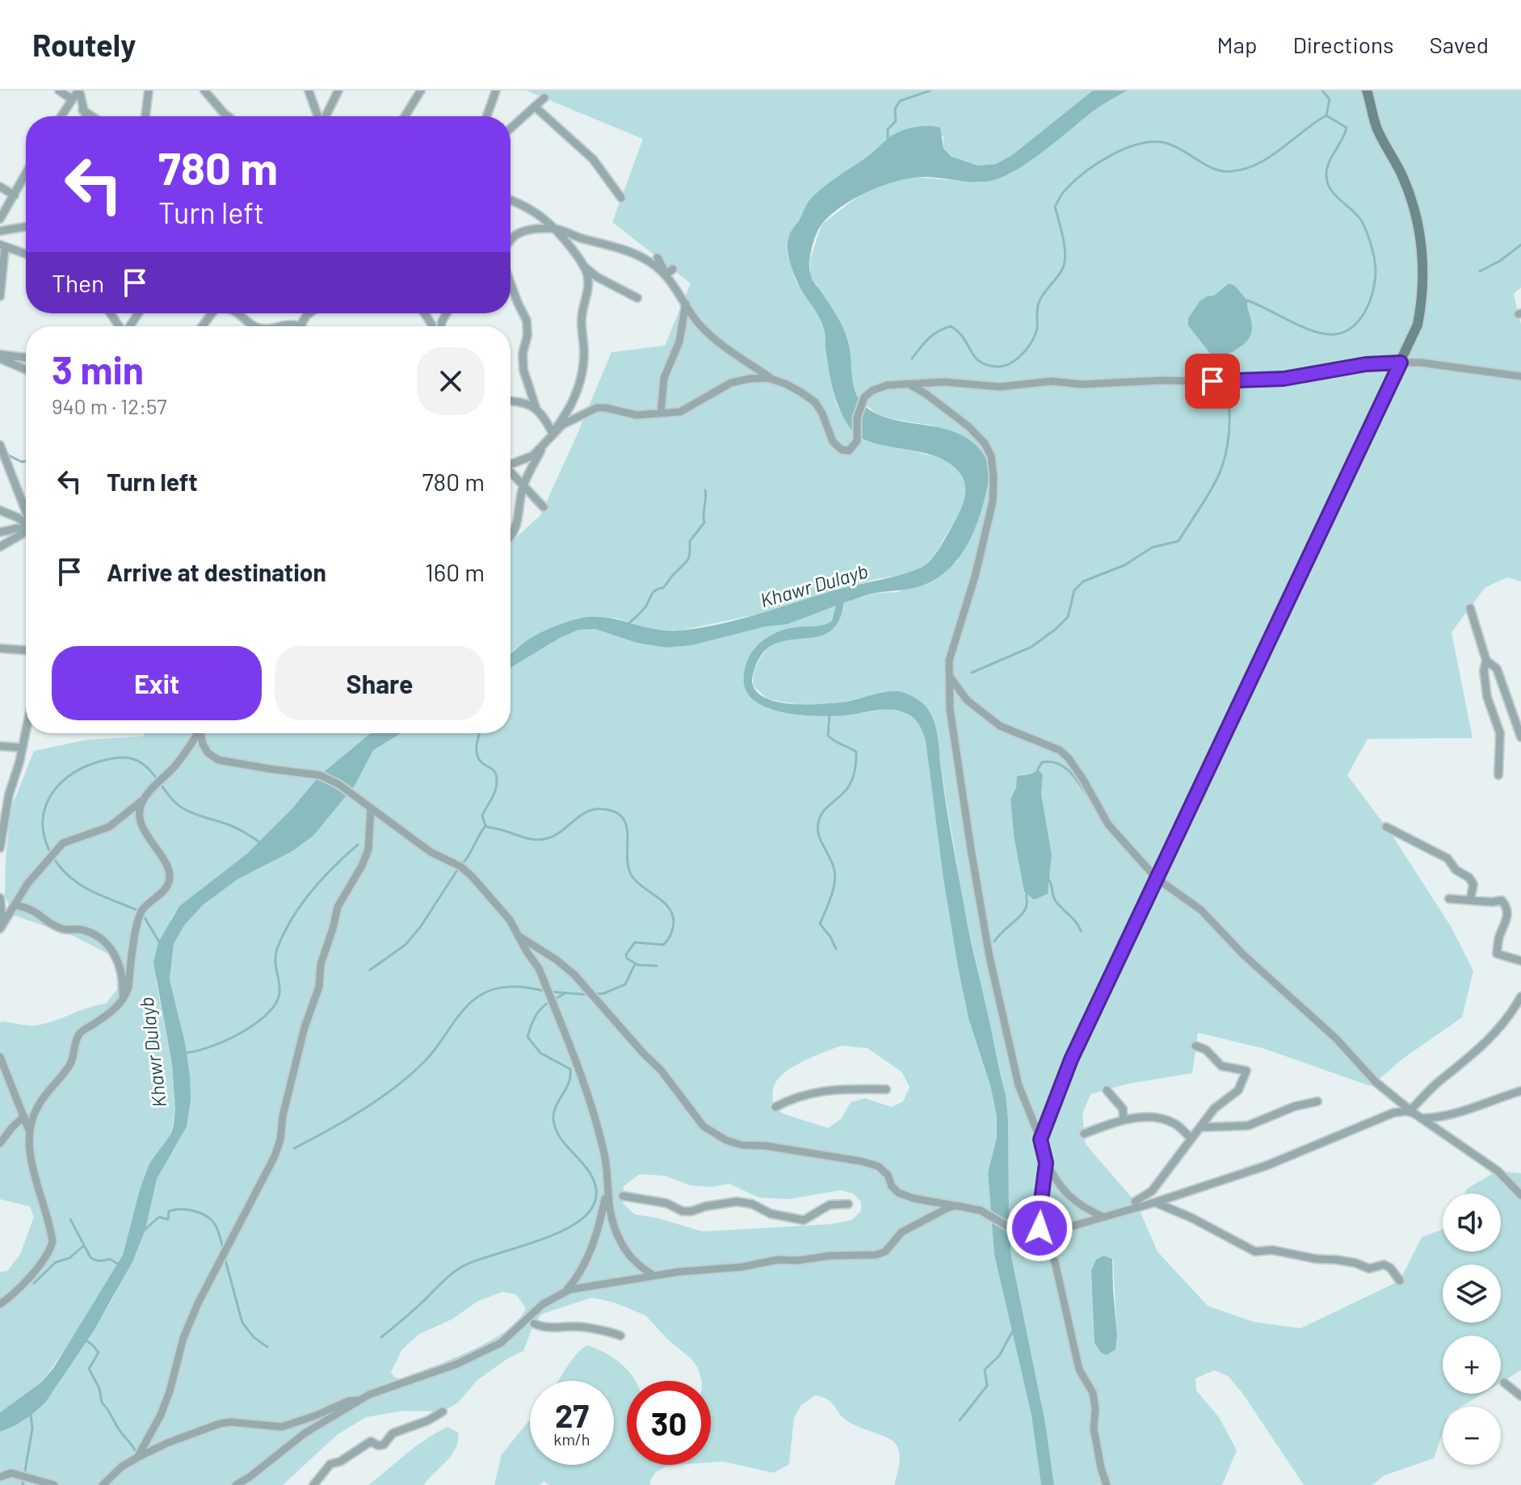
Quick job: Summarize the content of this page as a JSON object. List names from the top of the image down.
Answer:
{
  "water": ["Khawr Dulayb"],
  "page": {
    "header": "Routely",
    "nav": ["Map", "Directions", "Saved"],
    "turn": ["780 m", "Turn left"],
    "then": "Then",
    "heading": ["3 min", "940 m · 12:57"],
    "list": [
      {
        "name": "Turn left",
        "value": "780 m"
      },
      {
        "name": "Arrive at destination",
        "value": "160 m"
      }
    ],
    "buttons": ["Exit", "Share"],
    "map_buttons": ["+", "−"],
    "speed": "27 km/h",
    "limit": "30"
  }
}
